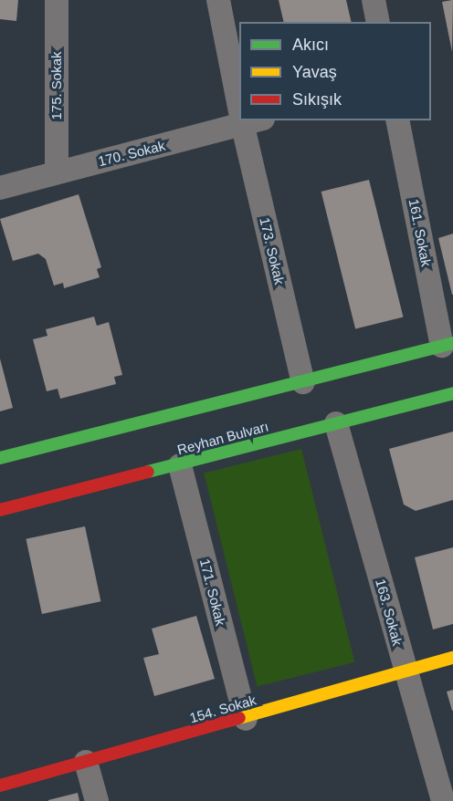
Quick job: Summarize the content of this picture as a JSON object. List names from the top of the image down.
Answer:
{
  "streets": {
    "main road": ["Reyhan Bulvarı", "154. Sokak"],
    "street": [
      "175. Sokak",
      "170. Sokak",
      "161. Sokak",
      "173. Sokak",
      "171. Sokak",
      "163. Sokak"
    ]
  },
  "crossings": [
    ["175. Sokak", "170. Sokak"],
    ["Reyhan Bulvarı", "171. Sokak"],
    ["Reyhan Bulvarı", "163. Sokak"],
    ["171. Sokak", "154. Sokak"],
    ["163. Sokak", "154. Sokak"]
  ],
  "legend": ["Akıcı", "Yavaş", "Sıkışık"]
}
